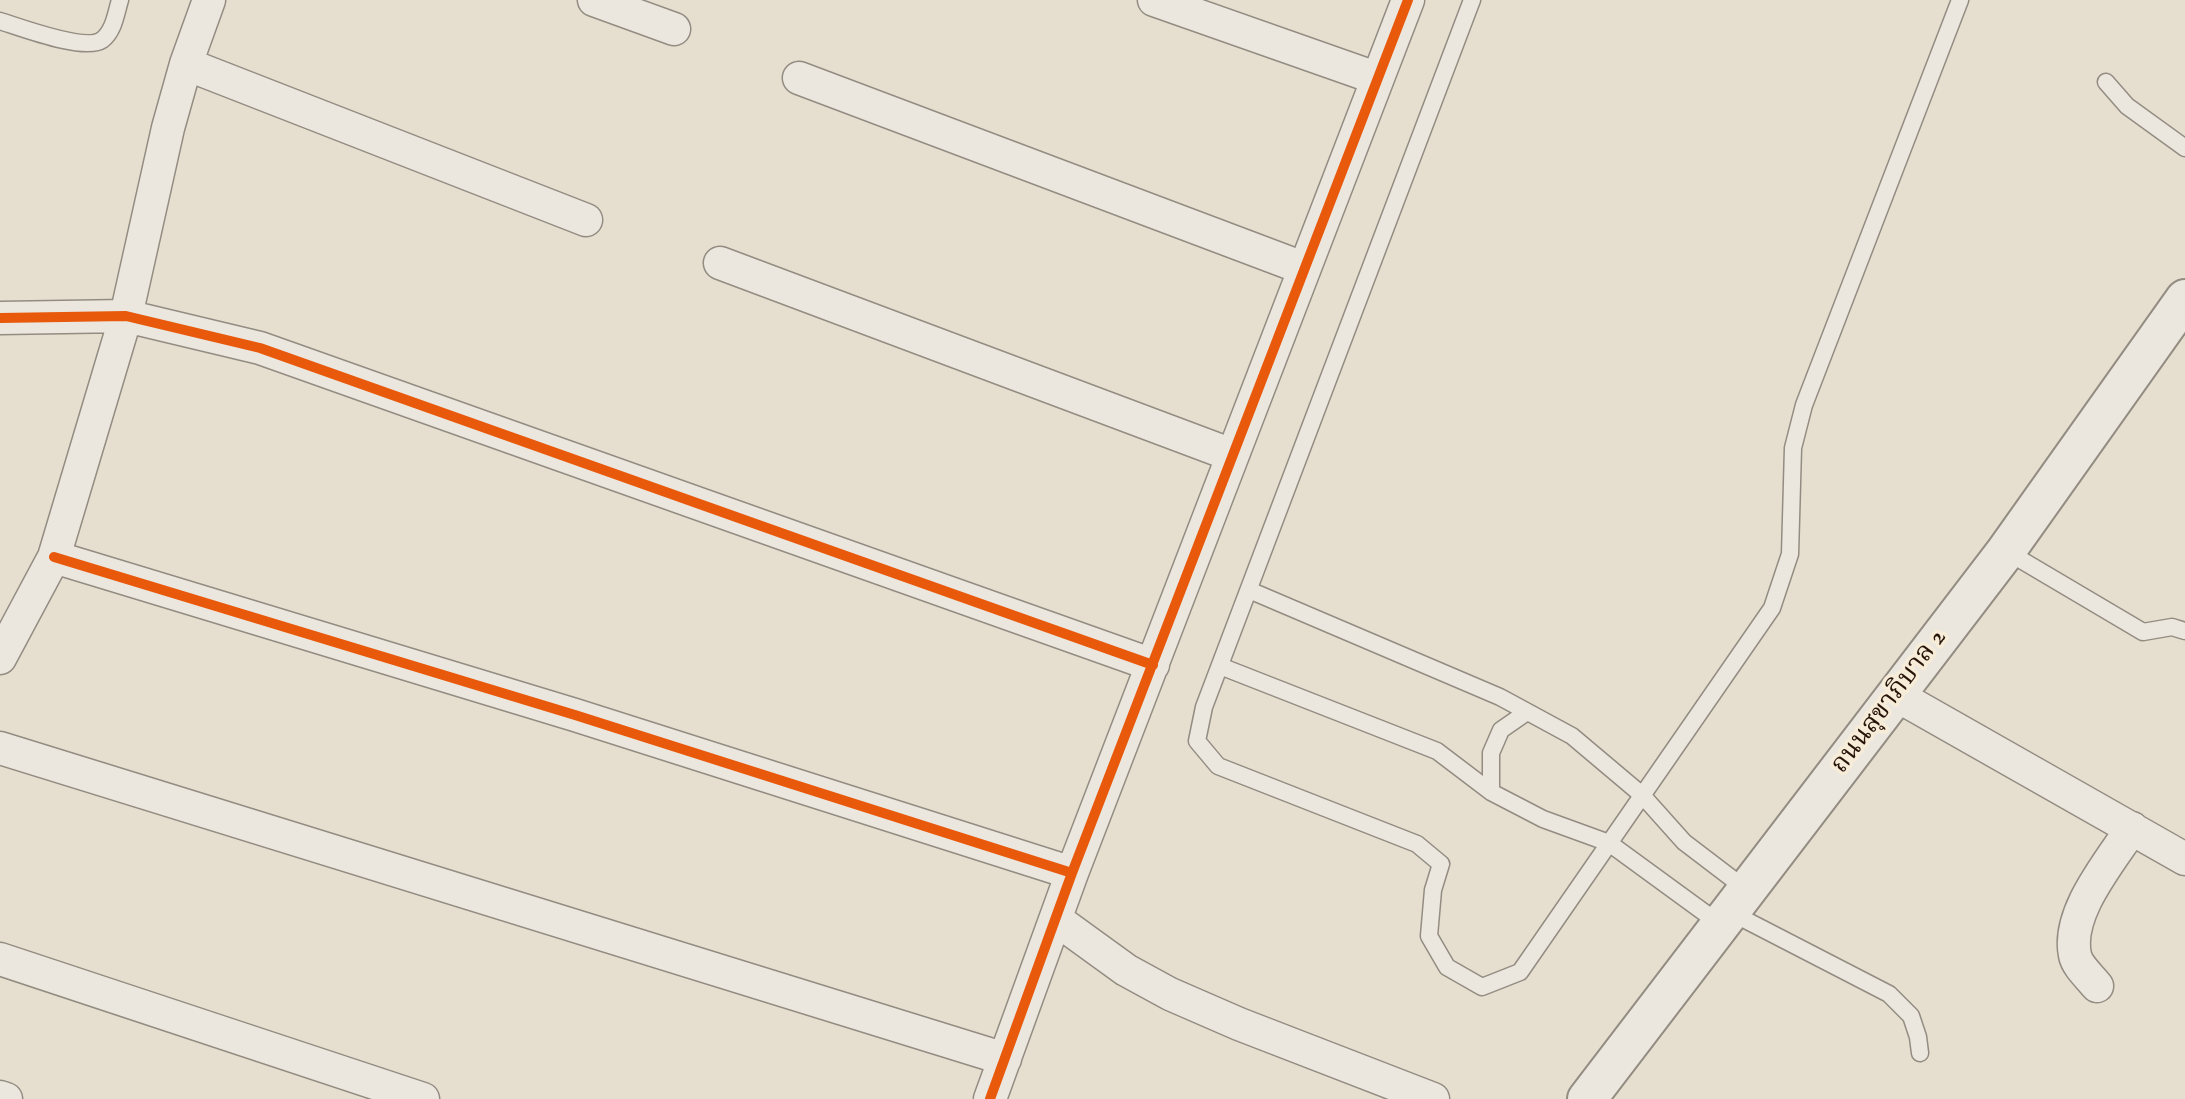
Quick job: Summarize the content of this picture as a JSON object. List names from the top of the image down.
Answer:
{
  "streets": {
    "street": ["ถนนสุขาภิบาล 2"]
  }
}
